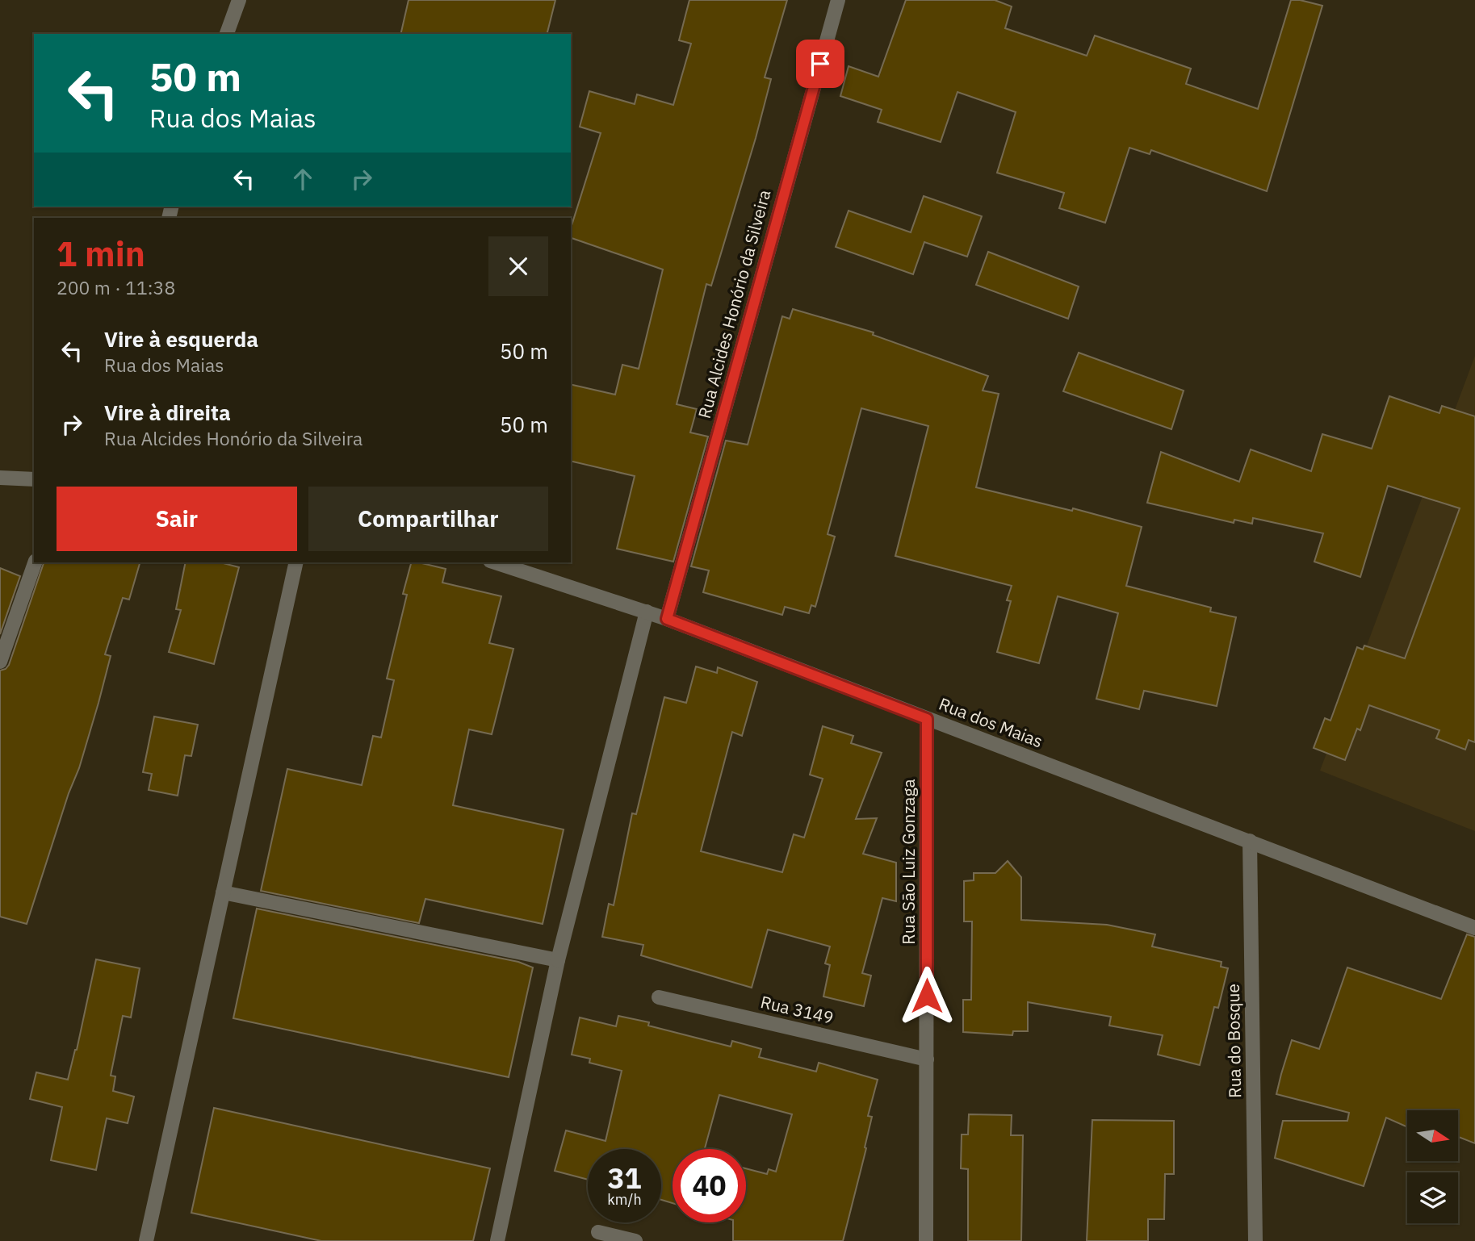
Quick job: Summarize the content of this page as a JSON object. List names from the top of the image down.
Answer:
{
  "streets": {
    "street": [
      "Rua Alcides Honório da Silveira",
      "Rua dos Maias",
      "Rua São Luiz Gonzaga",
      "Rua 3149",
      "Rua do Bosque"
    ]
  },
  "crossings": [
    ["Rua Alcides Honório da Silveira", "Rua dos Maias"],
    ["Rua dos Maias", "Rua São Luiz Gonzaga"],
    ["Rua dos Maias", "Rua do Bosque"],
    ["Rua São Luiz Gonzaga", "Rua 3149"]
  ],
  "north": "right",
  "page": {
    "turn": ["50 m", "Rua dos Maias"],
    "heading": ["1 min", "200 m · 11:38"],
    "list": [
      {
        "name": "Vire à esquerda",
        "note": "Rua dos Maias",
        "value": "50 m"
      },
      {
        "name": "Vire à direita",
        "note": "Rua Alcides Honório da Silveira",
        "value": "50 m"
      }
    ],
    "buttons": ["Sair", "Compartilhar"],
    "speed": "31 km/h",
    "limit": "40"
  }
}
